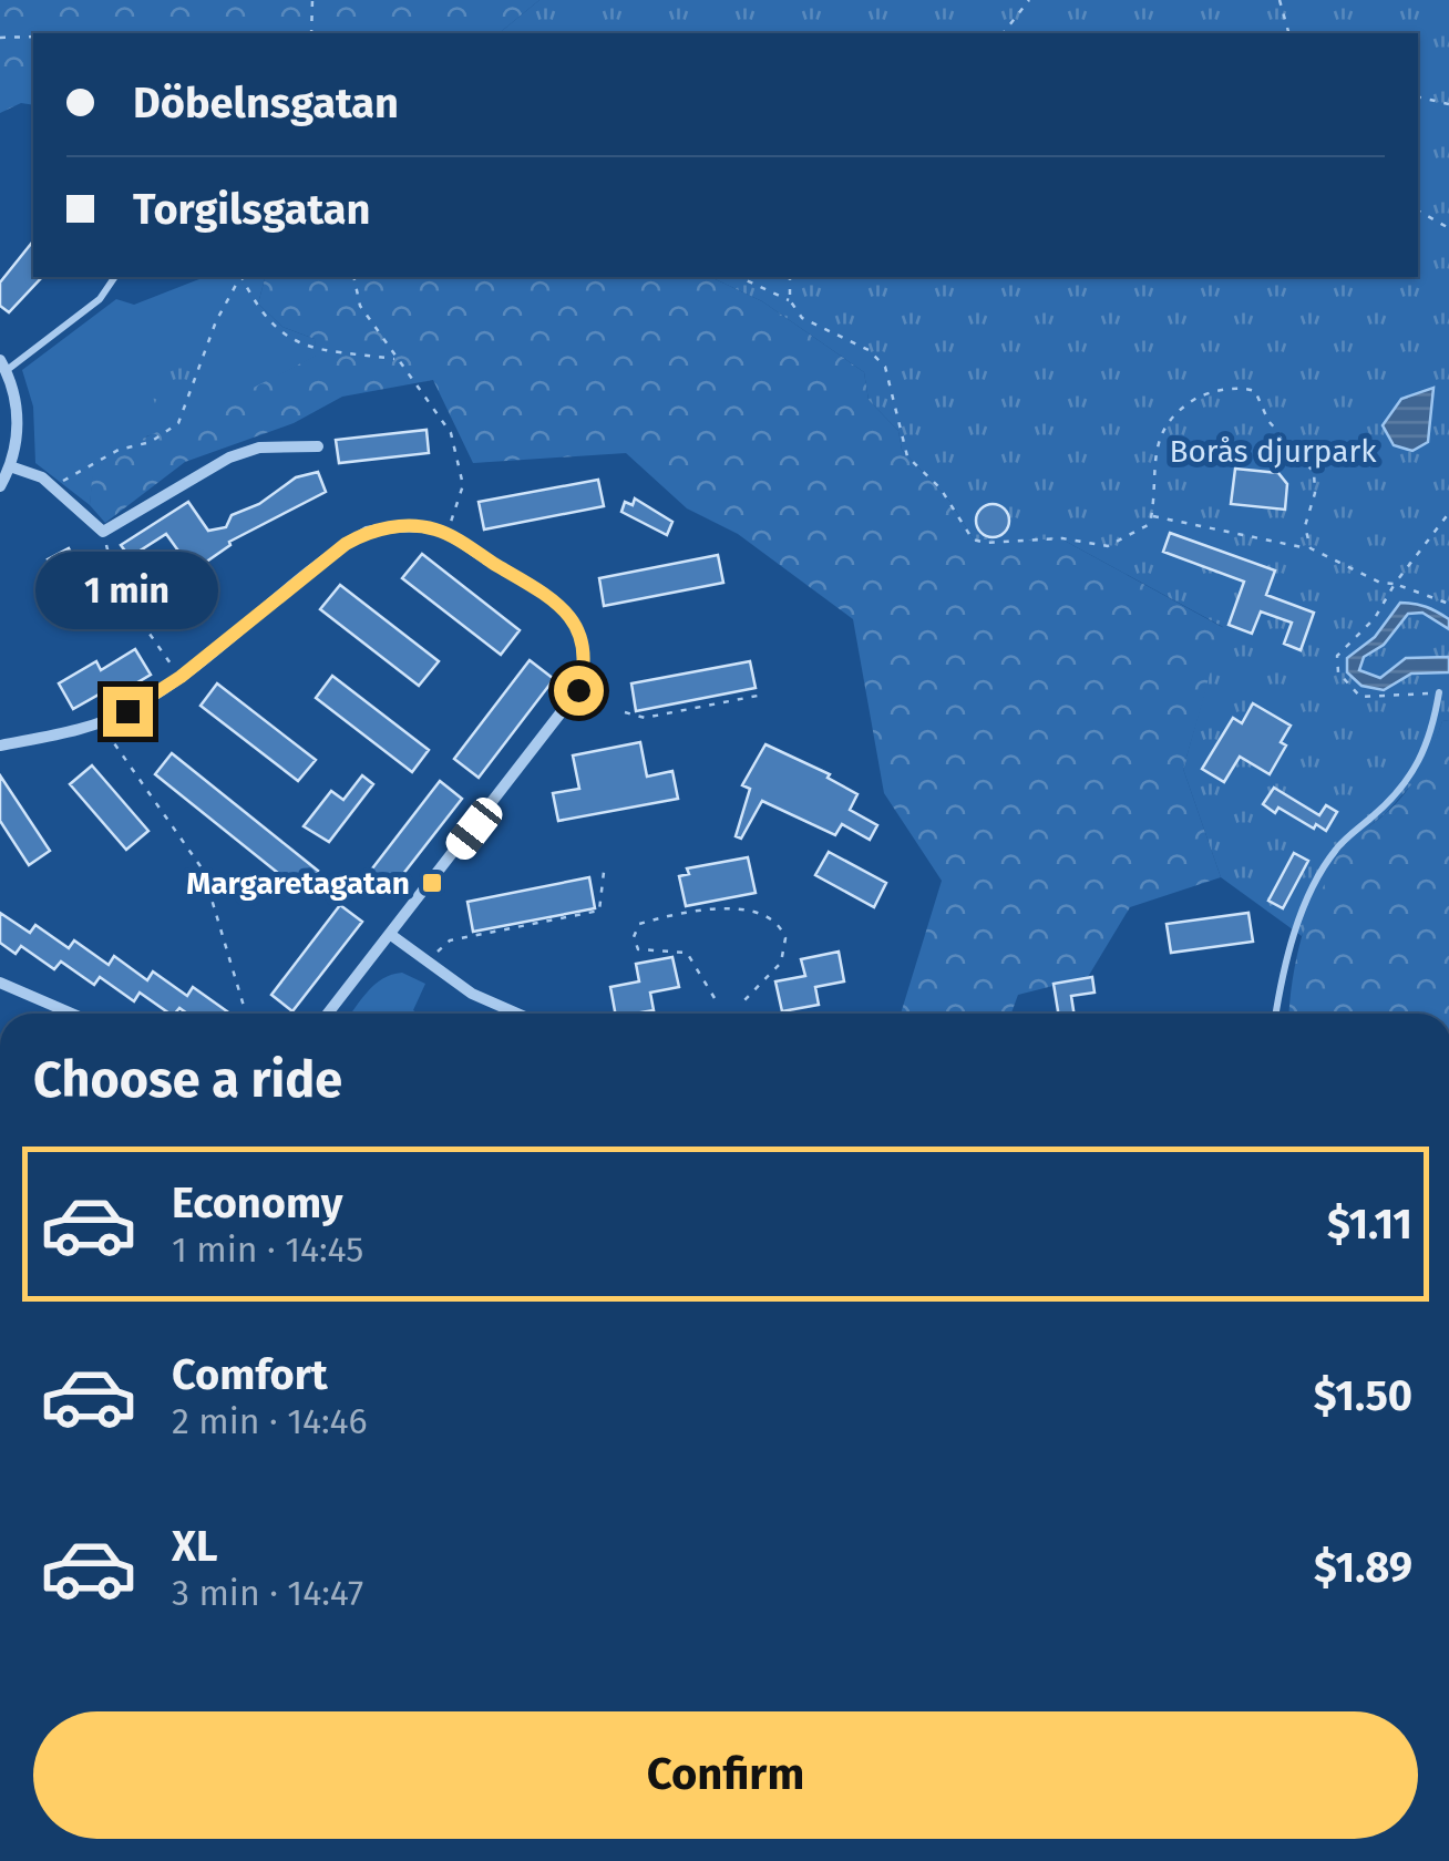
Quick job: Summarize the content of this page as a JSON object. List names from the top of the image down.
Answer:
{
  "parks": ["Borås djurpark"],
  "places": {
    "transit": ["Margaretagatan"]
  },
  "page": {
    "banner": ["Döbelnsgatan", "Torgilsgatan"],
    "bubble": "1 min",
    "heading": "Choose a ride",
    "list": [
      {
        "name": "Economy",
        "note": "1 min · 14:45",
        "value": "$1.11"
      },
      {
        "name": "Comfort",
        "note": "2 min · 14:46",
        "value": "$1.50"
      },
      {
        "name": "XL",
        "note": "3 min · 14:47",
        "value": "$1.89"
      }
    ],
    "buttons": "Confirm"
  }
}
